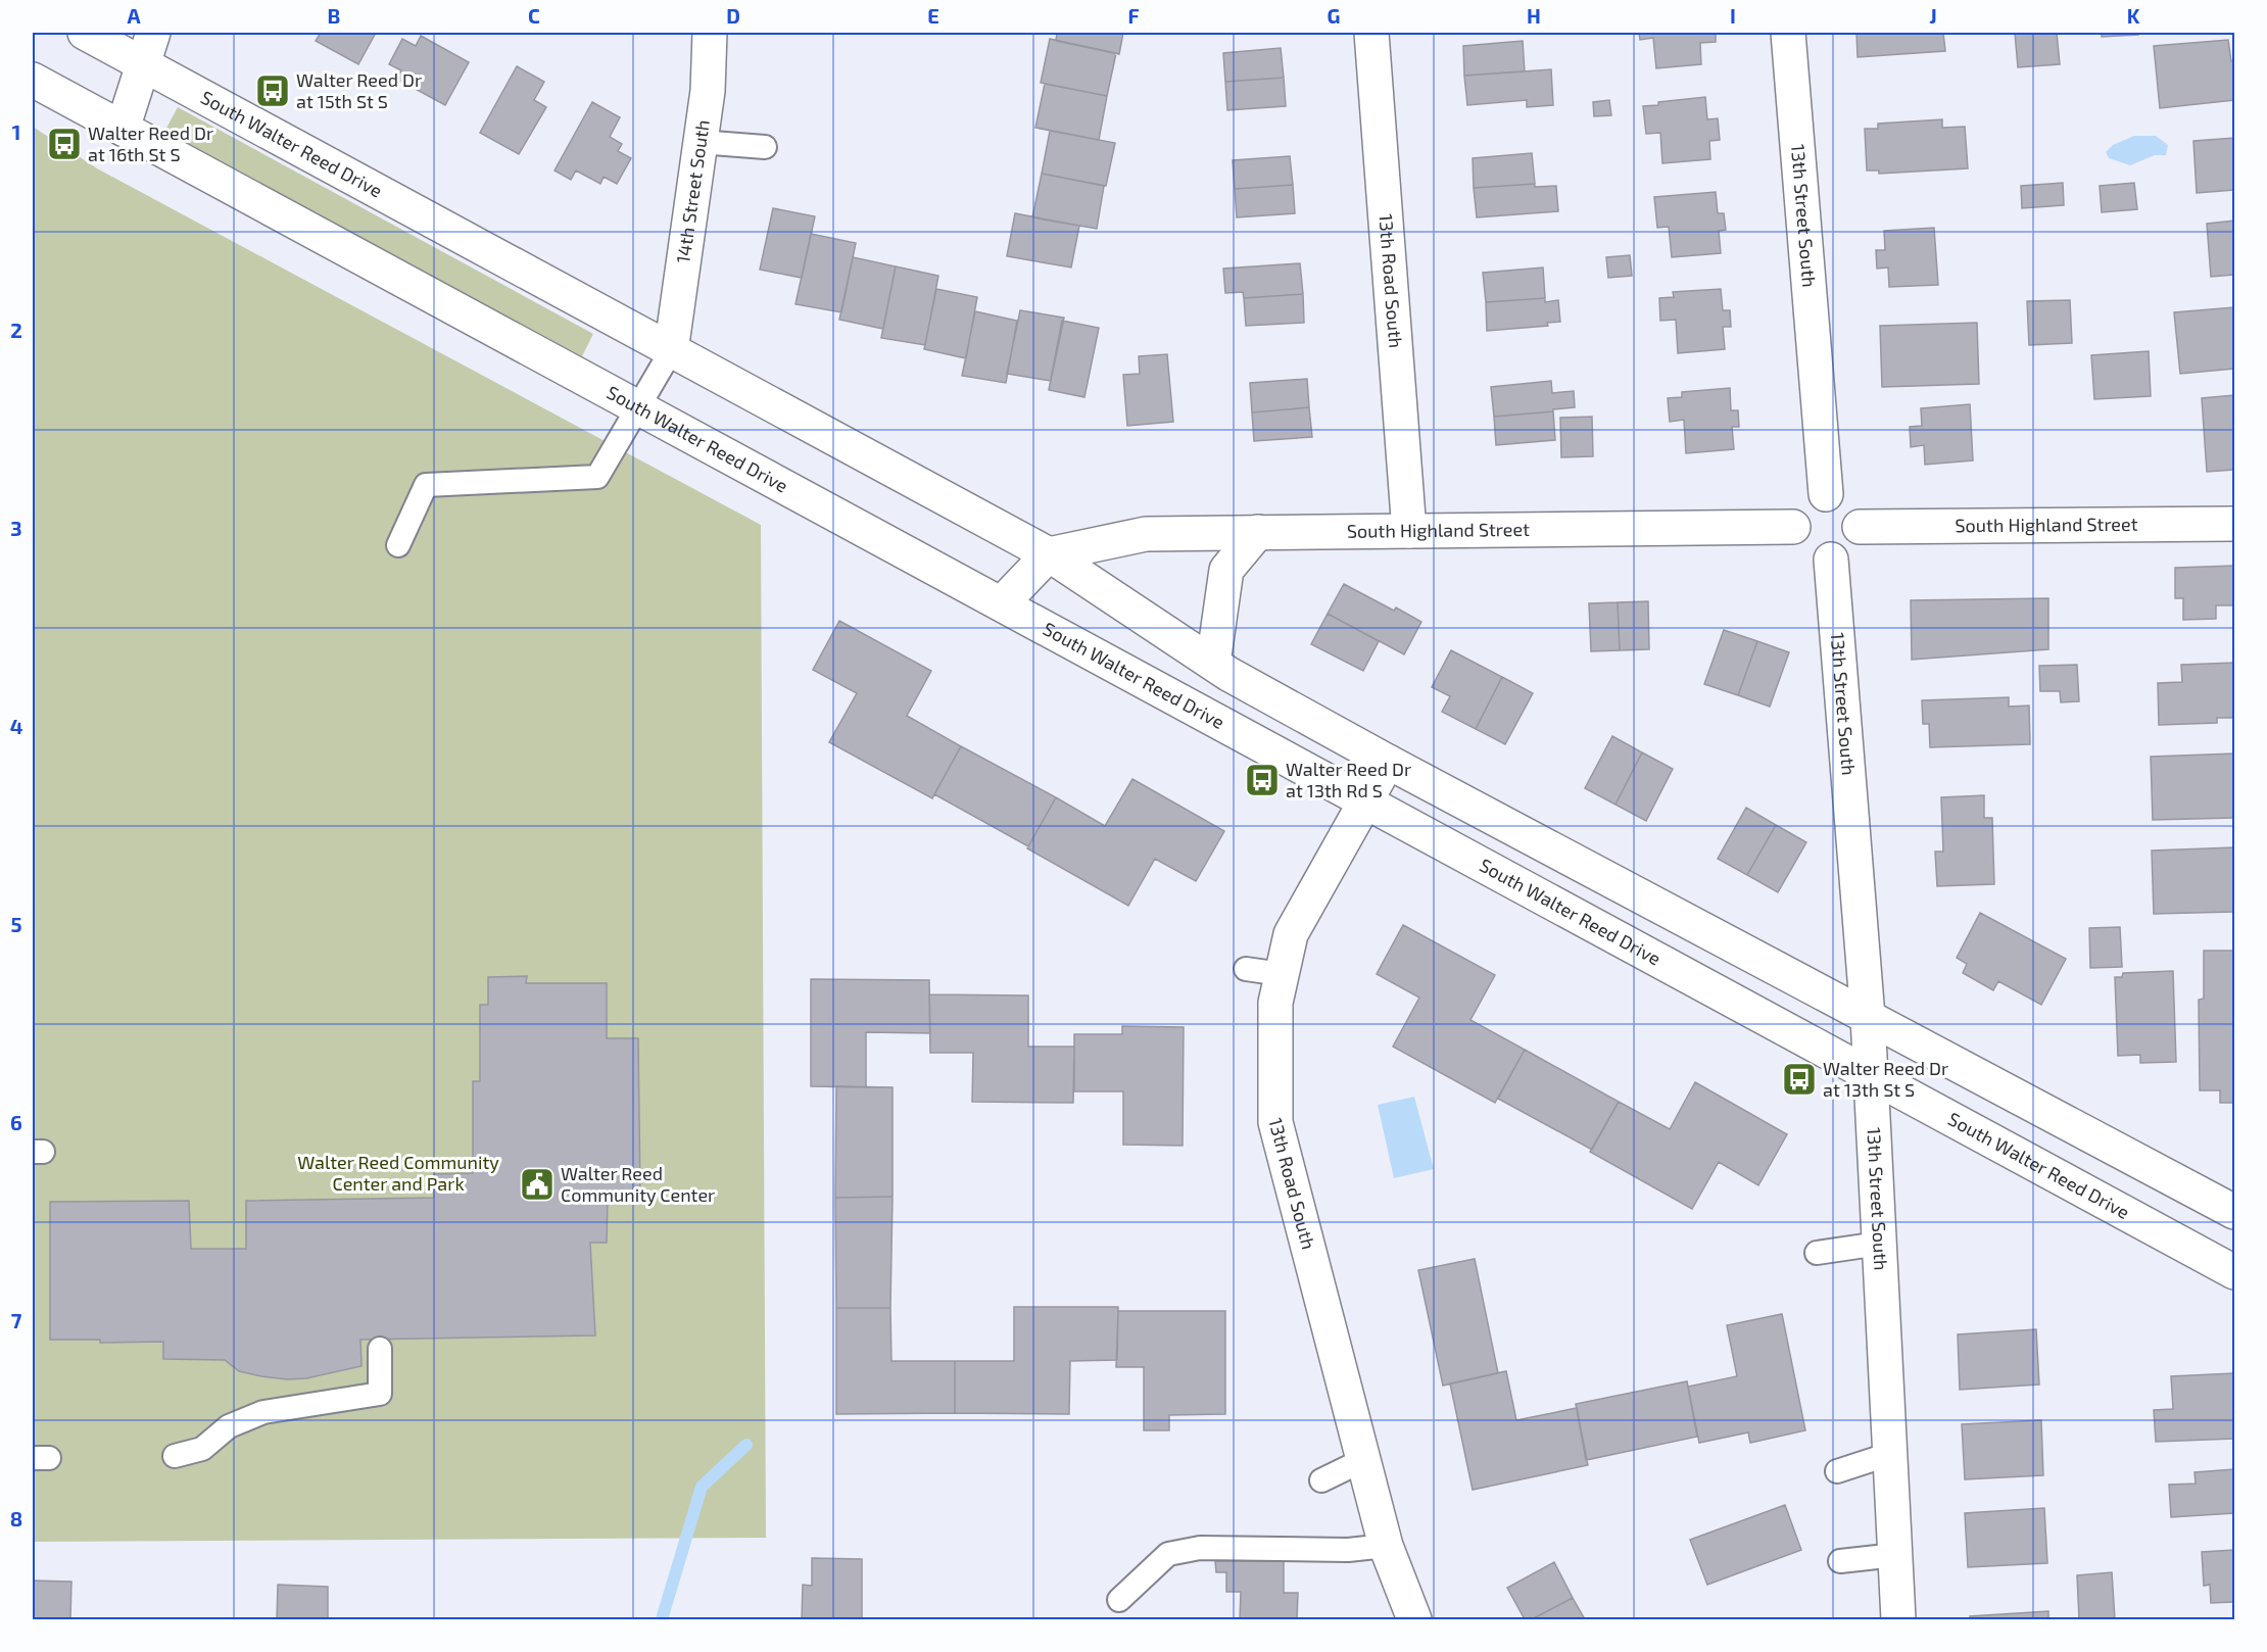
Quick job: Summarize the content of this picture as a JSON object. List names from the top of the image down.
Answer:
{
  "streets": {
    "street": [
      "South Walter Reed Drive",
      "14th Street South",
      "13th Street South",
      "13th Road South",
      "South Highland Street"
    ]
  },
  "crossings": [
    ["South Walter Reed Drive", "14th Street South"],
    ["South Walter Reed Drive", "13th Street South"],
    ["South Walter Reed Drive", "13th Road South"],
    ["South Walter Reed Drive", "South Highland Street"],
    ["13th Street South", "South Highland Street"],
    ["13th Road South", "South Highland Street"]
  ],
  "parks": ["Walter Reed Community Center and Park"],
  "places": {
    "bus stop": [
      "Walter Reed Dr at 15th St S",
      "Walter Reed Dr at 16th St S",
      "Walter Reed Dr at 13th Rd S",
      "Walter Reed Dr at 13th St S"
    ],
    "public building": ["Walter Reed Community Center"]
  },
  "grid": {
    "columns": [
      "A",
      "B",
      "C",
      "D",
      "E",
      "F",
      "G",
      "H",
      "I",
      "J",
      "K"
    ],
    "rows": [
      "1",
      "2",
      "3",
      "4",
      "5",
      "6",
      "7",
      "8"
    ]
  }
}
